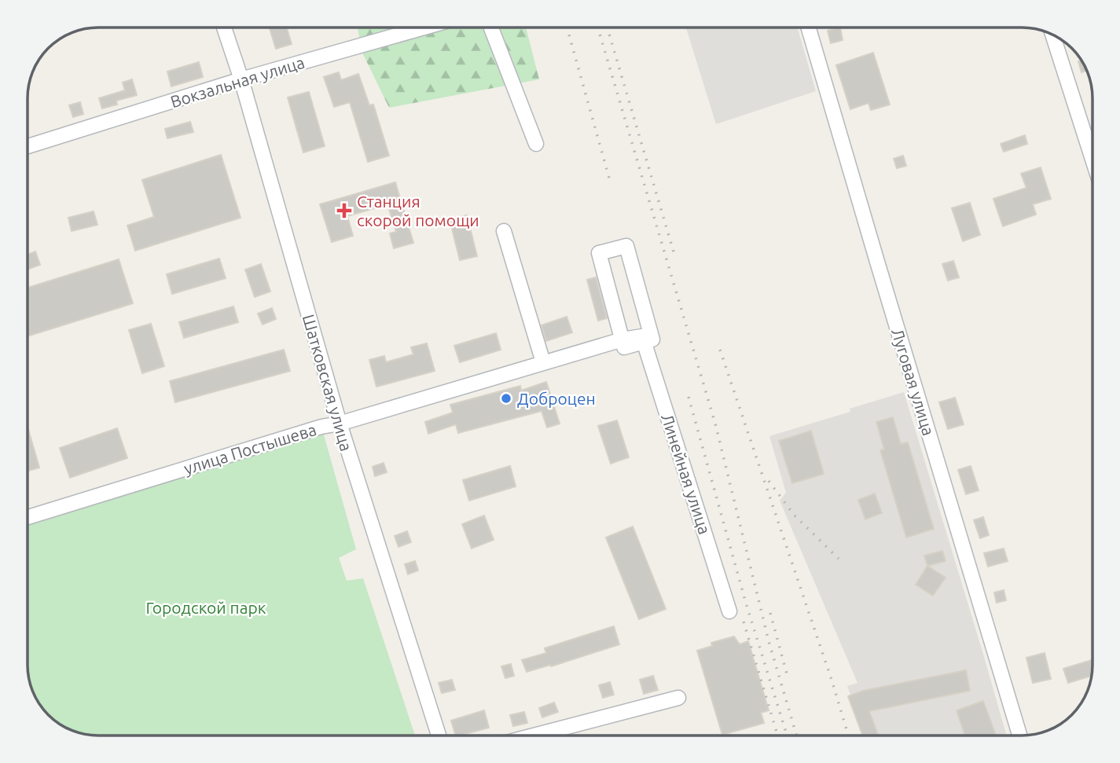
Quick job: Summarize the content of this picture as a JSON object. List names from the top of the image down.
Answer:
{
  "streets": {
    "street": [
      "Вокзальная улица",
      "Луговая улица",
      "Шатковская улица",
      "улица Постышева",
      "Линейная улица"
    ]
  },
  "crossings": [
    ["Вокзальная улица", "Шатковская улица"],
    ["Шатковская улица", "улица Постышева"],
    ["улица Постышева", "Линейная улица"]
  ],
  "parks": ["Городской парк"],
  "places": {
    "health": ["Станция скорой помощи"],
    "other": ["Доброцен"]
  }
}
